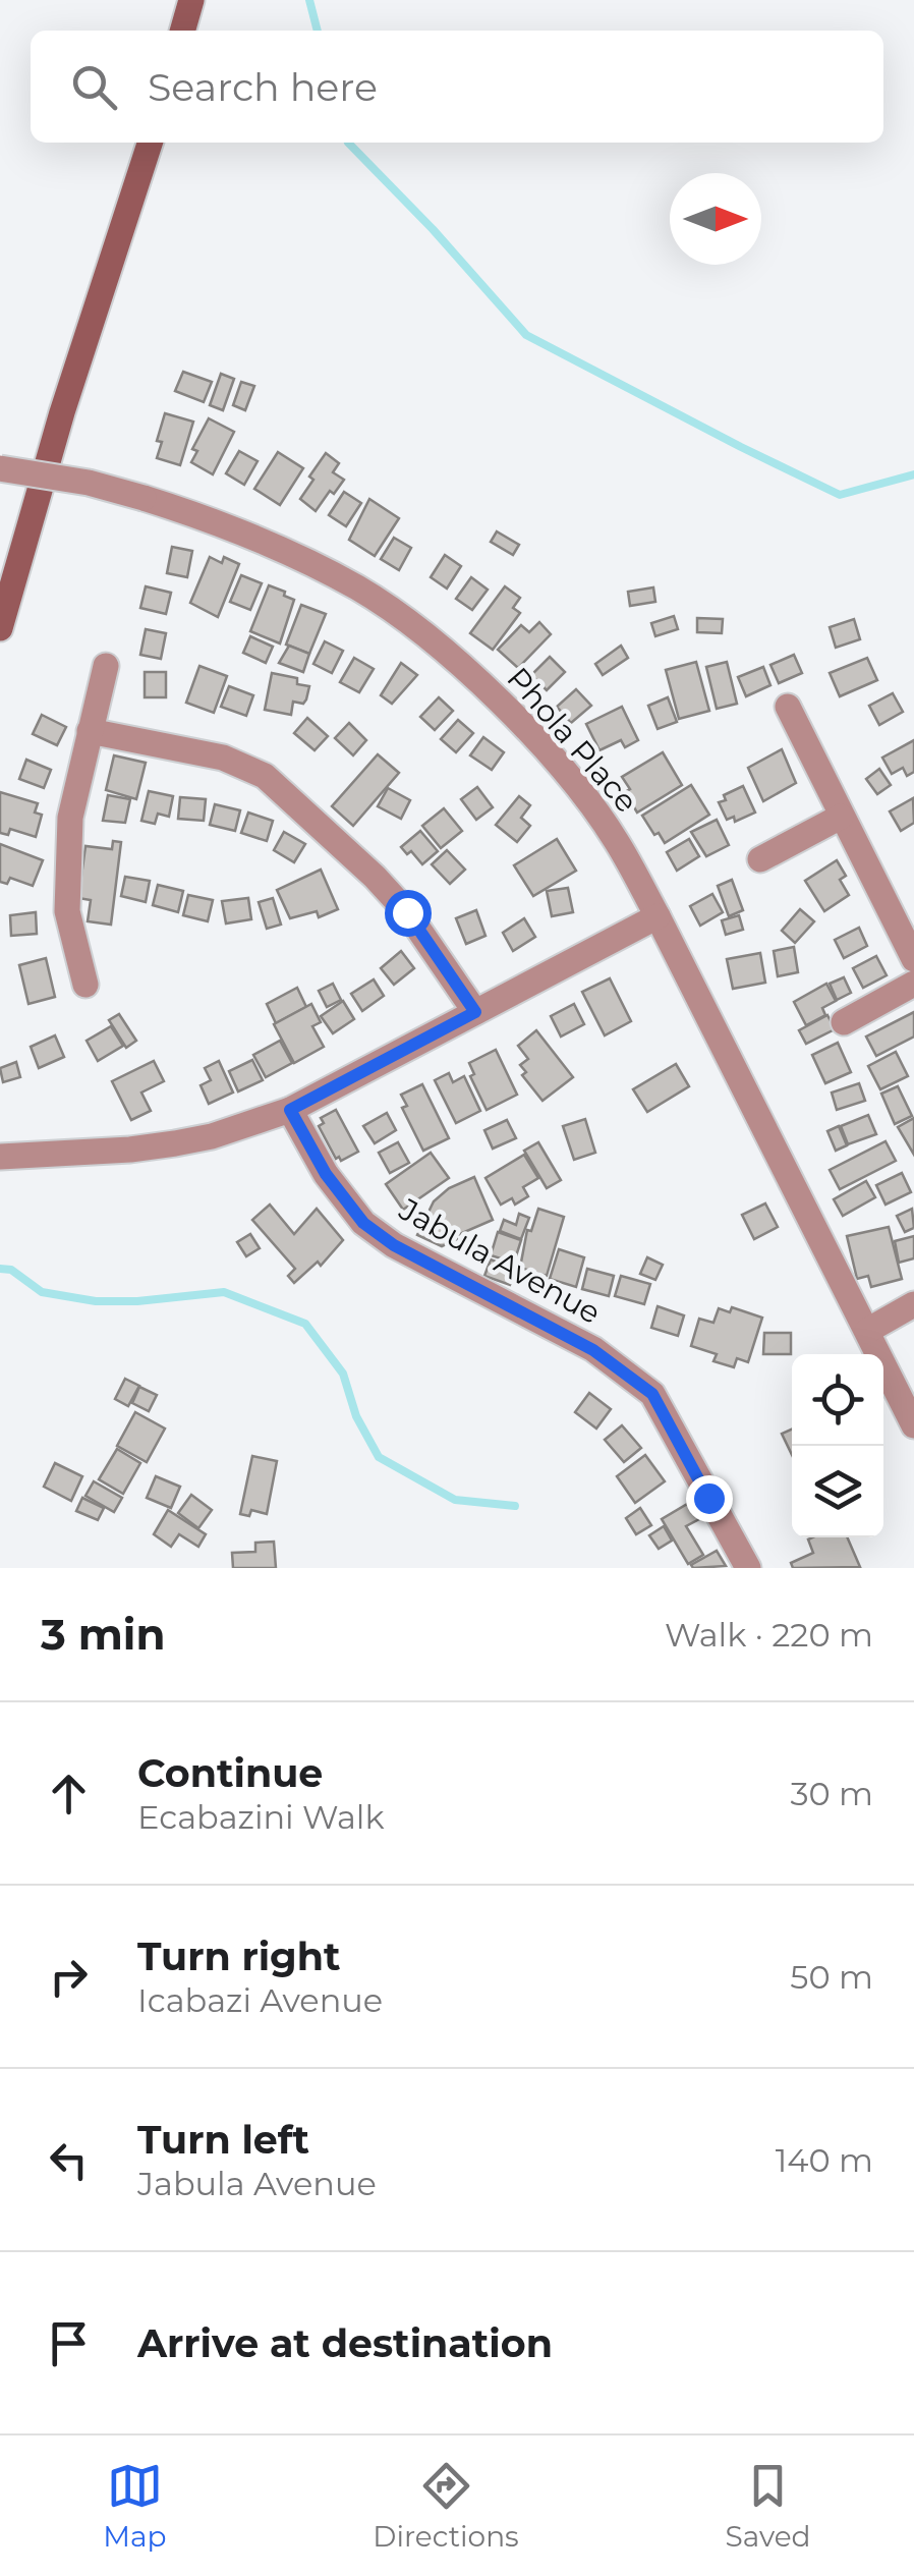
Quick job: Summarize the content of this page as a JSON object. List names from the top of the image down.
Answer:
{
  "streets": {
    "street": ["Phola Place", "Jabula Avenue"]
  },
  "north": "right",
  "page": {
    "search": "Search here",
    "heading": ["3 min", "Walk · 220 m"],
    "list": [
      ["Continue", "Ecabazini Walk", "30 m"],
      ["Turn right", "Icabazi Avenue", "50 m"],
      ["Turn left", "Jabula Avenue", "140 m"],
      "Arrive at destination"
    ],
    "nav": ["Map", "Directions", "Saved"]
  }
}
